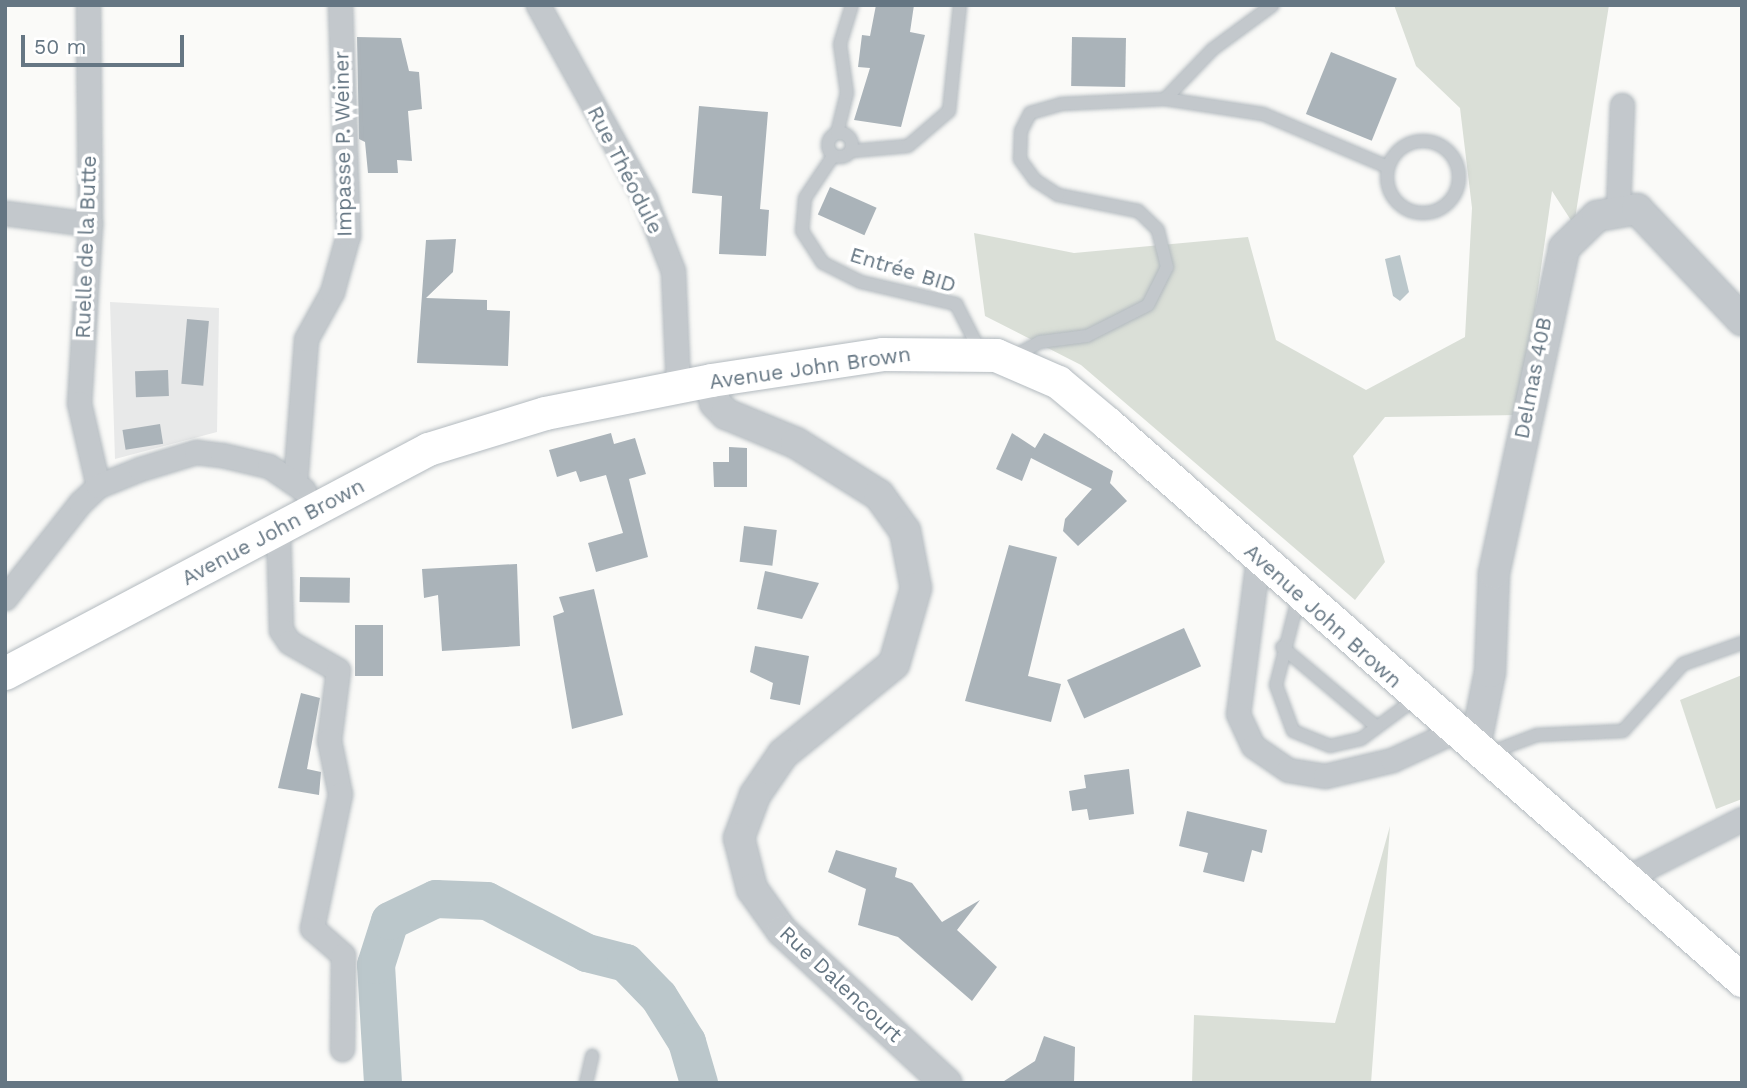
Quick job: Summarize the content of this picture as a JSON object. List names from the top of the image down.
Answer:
{
  "streets": {
    "main road": ["Avenue John Brown"],
    "street": [
      "Impasse P. Weiner",
      "Rue Théodule",
      "Ruelle de la Butte",
      "Delmas 40B",
      "Rue Dalencourt"
    ],
    "lane": ["Entrée BID"]
  },
  "crossings": [
    ["Rue Théodule", "Avenue John Brown"],
    ["Entrée BID", "Avenue John Brown"],
    ["Avenue John Brown", "Delmas 40B"],
    ["Avenue John Brown", "Rue Dalencourt"]
  ],
  "scale_bar": "50 m"
}
